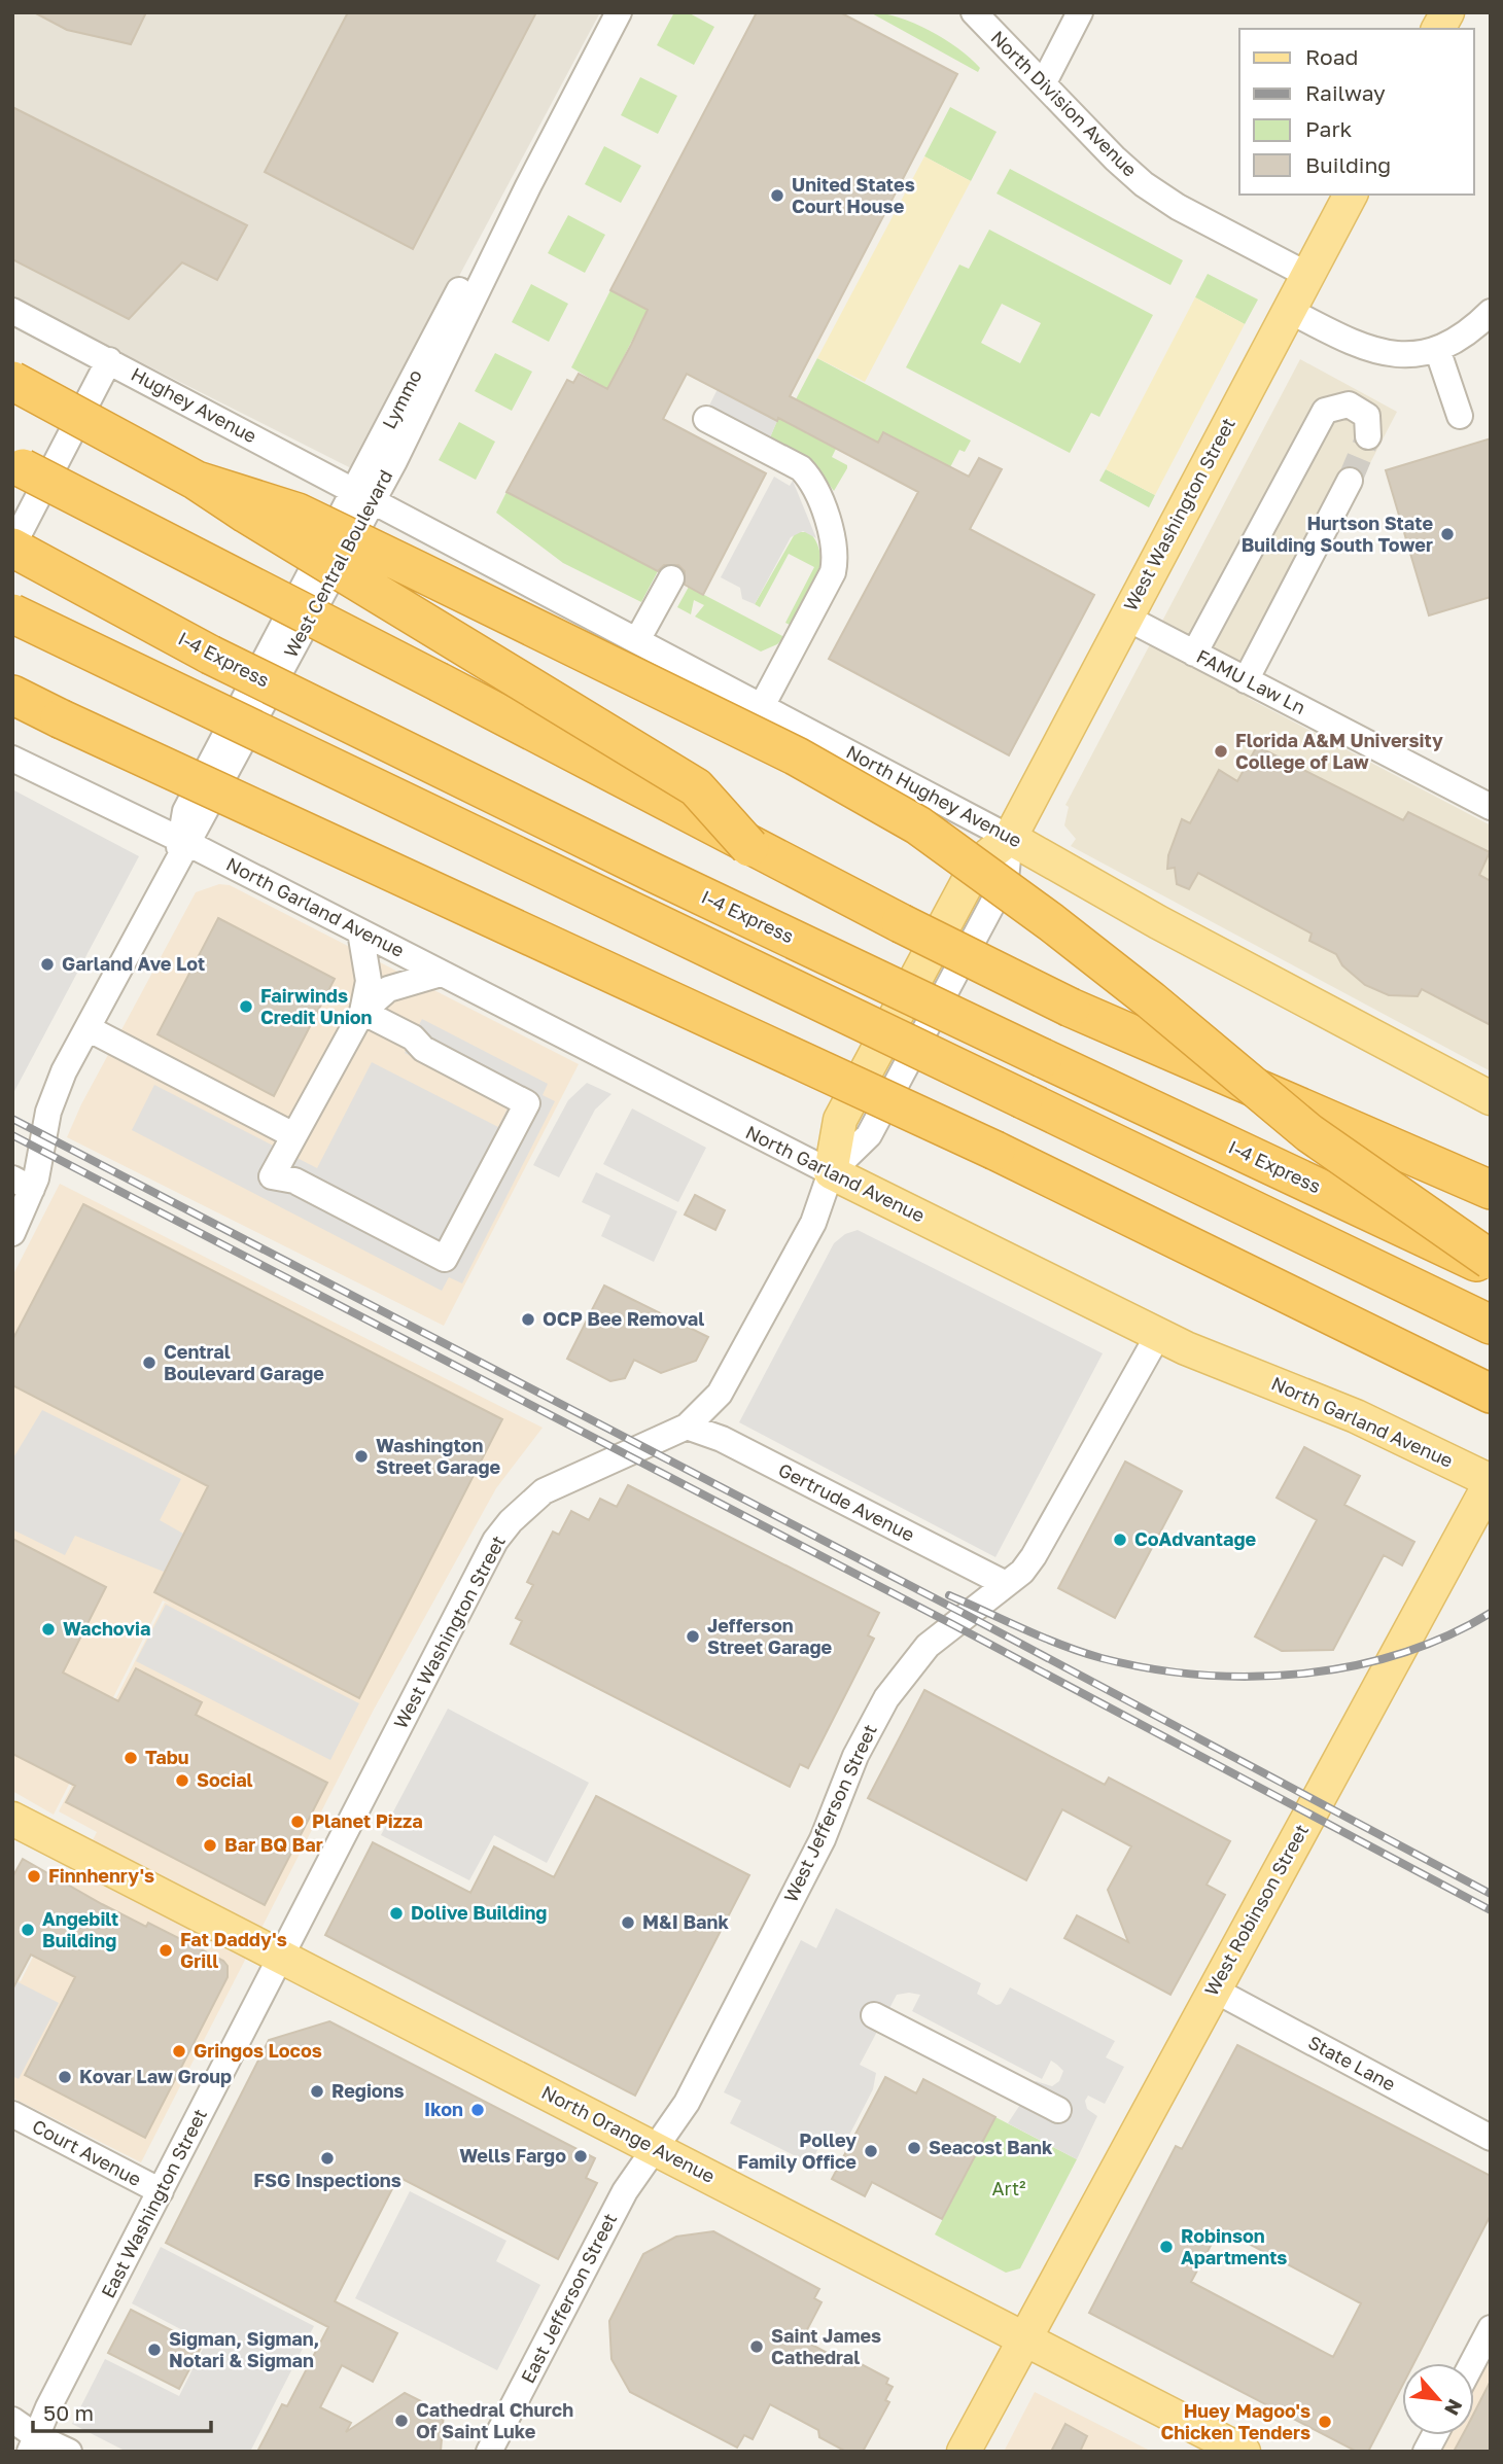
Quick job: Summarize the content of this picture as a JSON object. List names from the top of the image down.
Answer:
{
  "streets": {
    "highway": ["I-4 Express"],
    "main road": [
      "West Washington Street",
      "North Hughey Avenue",
      "North Garland Avenue",
      "West Robinson Street",
      "North Orange Avenue"
    ],
    "street": [
      "North Division Avenue",
      "Lymmo",
      "Hughey Avenue",
      "West Central Boulevard",
      "FAMU Law Ln",
      "Gertrude Avenue",
      "West Jefferson Street",
      "State Lane",
      "Court Avenue",
      "East Washington Street",
      "East Jefferson Street"
    ]
  },
  "crossings": [
    ["North Division Avenue", "West Washington Street"],
    ["Lymmo", "Hughey Avenue"],
    ["Lymmo", "West Central Boulevard"],
    ["Lymmo", "North Hughey Avenue"],
    ["Hughey Avenue", "West Central Boulevard"],
    ["Hughey Avenue", "North Hughey Avenue"],
    ["West Washington Street", "FAMU Law Ln"],
    ["West Washington Street", "North Hughey Avenue"],
    ["West Washington Street", "North Garland Avenue"],
    ["West Washington Street", "Gertrude Avenue"],
    ["West Washington Street", "North Orange Avenue"],
    ["West Washington Street", "East Washington Street"],
    ["West Central Boulevard", "North Hughey Avenue"],
    ["West Central Boulevard", "North Garland Avenue"],
    ["North Garland Avenue", "West Jefferson Street"],
    ["North Garland Avenue", "West Robinson Street"],
    ["Gertrude Avenue", "West Jefferson Street"],
    ["West Jefferson Street", "North Orange Avenue"],
    ["West Jefferson Street", "East Jefferson Street"],
    ["West Robinson Street", "State Lane"],
    ["West Robinson Street", "North Orange Avenue"],
    ["North Orange Avenue", "East Washington Street"],
    ["North Orange Avenue", "East Jefferson Street"],
    ["Court Avenue", "East Washington Street"]
  ],
  "parks": ["Art²"],
  "places": [
    "United States Court House",
    "Hurtson State Building South Tower",
    "Florida A&M University College of Law",
    "Garland Ave Lot",
    "Fairwinds Credit Union",
    "OCP Bee Removal",
    "Central Boulevard Garage",
    "Washington Street Garage",
    "CoAdvantage",
    "Wachovia",
    "Jefferson Street Garage",
    "Tabu",
    "Social",
    "Planet Pizza",
    "Bar BQ Bar",
    "Finnhenry's",
    "Dolive Building",
    "M&I Bank",
    "Angebilt Building",
    "Fat Daddy's Grill",
    "Gringos Locos",
    "Kovar Law Group",
    "Regions",
    "Ikon",
    "Seacost Bank",
    "Polley Family Office",
    "Wells Fargo",
    "FSG Inspections",
    "Robinson Apartments",
    "Saint James Cathedral",
    "Sigman, Sigman, Notari & Sigman",
    "Cathedral Church Of Saint Luke",
    "Huey Magoo's Chicken Tenders"
  ],
  "legend": [
    "Road",
    "Railway",
    "Park",
    "Building"
  ],
  "scale_bar": "50 m",
  "north": "bottom right"
}
